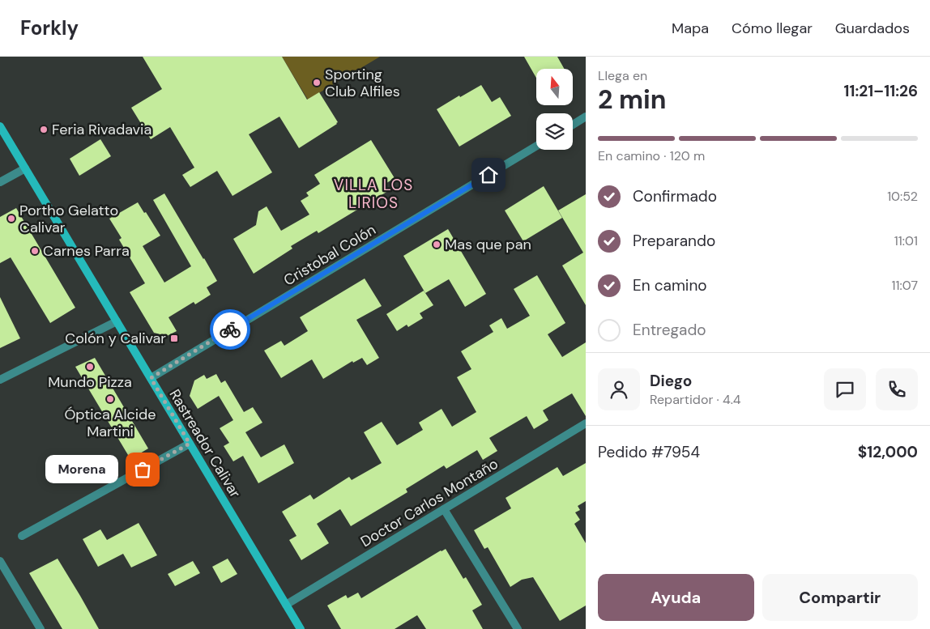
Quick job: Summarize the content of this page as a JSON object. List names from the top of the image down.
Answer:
{
  "streets": {
    "main road": ["Rastreador Calivar"],
    "street": ["Cristobal Colón", "Doctor Carlos Montaño"]
  },
  "crossings": [
    ["Cristobal Colón", "Rastreador Calivar"],
    ["Rastreador Calivar", "Doctor Carlos Montaño"]
  ],
  "districts": ["VILLA LOS LIRIOS"],
  "places": {
    "other": [
      "Sporting Club Alfiles",
      "Feria Rivadavia",
      "Portho Gelatto Calivar",
      "Mas que pan",
      "Carnes Parra",
      "Mundo Pizza",
      "Óptica Alcide Martini",
      "Morena"
    ],
    "transit": ["Colón y Calivar"]
  },
  "north": "top",
  "page": {
    "header": "Forkly",
    "nav": ["Mapa", "Cómo llegar", "Guardados"],
    "heading": ["2 min", "Llega en", "11:21–11:26"],
    "panel": [
      "Diego",
      "Repartidor · 4.4",
      "Pedido #7954",
      "$12,000"
    ],
    "bar": "En camino · 120 m",
    "list": [
      ["Confirmado", "10:52"],
      ["Preparando", "11:01"],
      ["En camino", "11:07"],
      "Entregado"
    ],
    "bubble": "Morena",
    "buttons": ["Ayuda", "Compartir"]
  }
}
